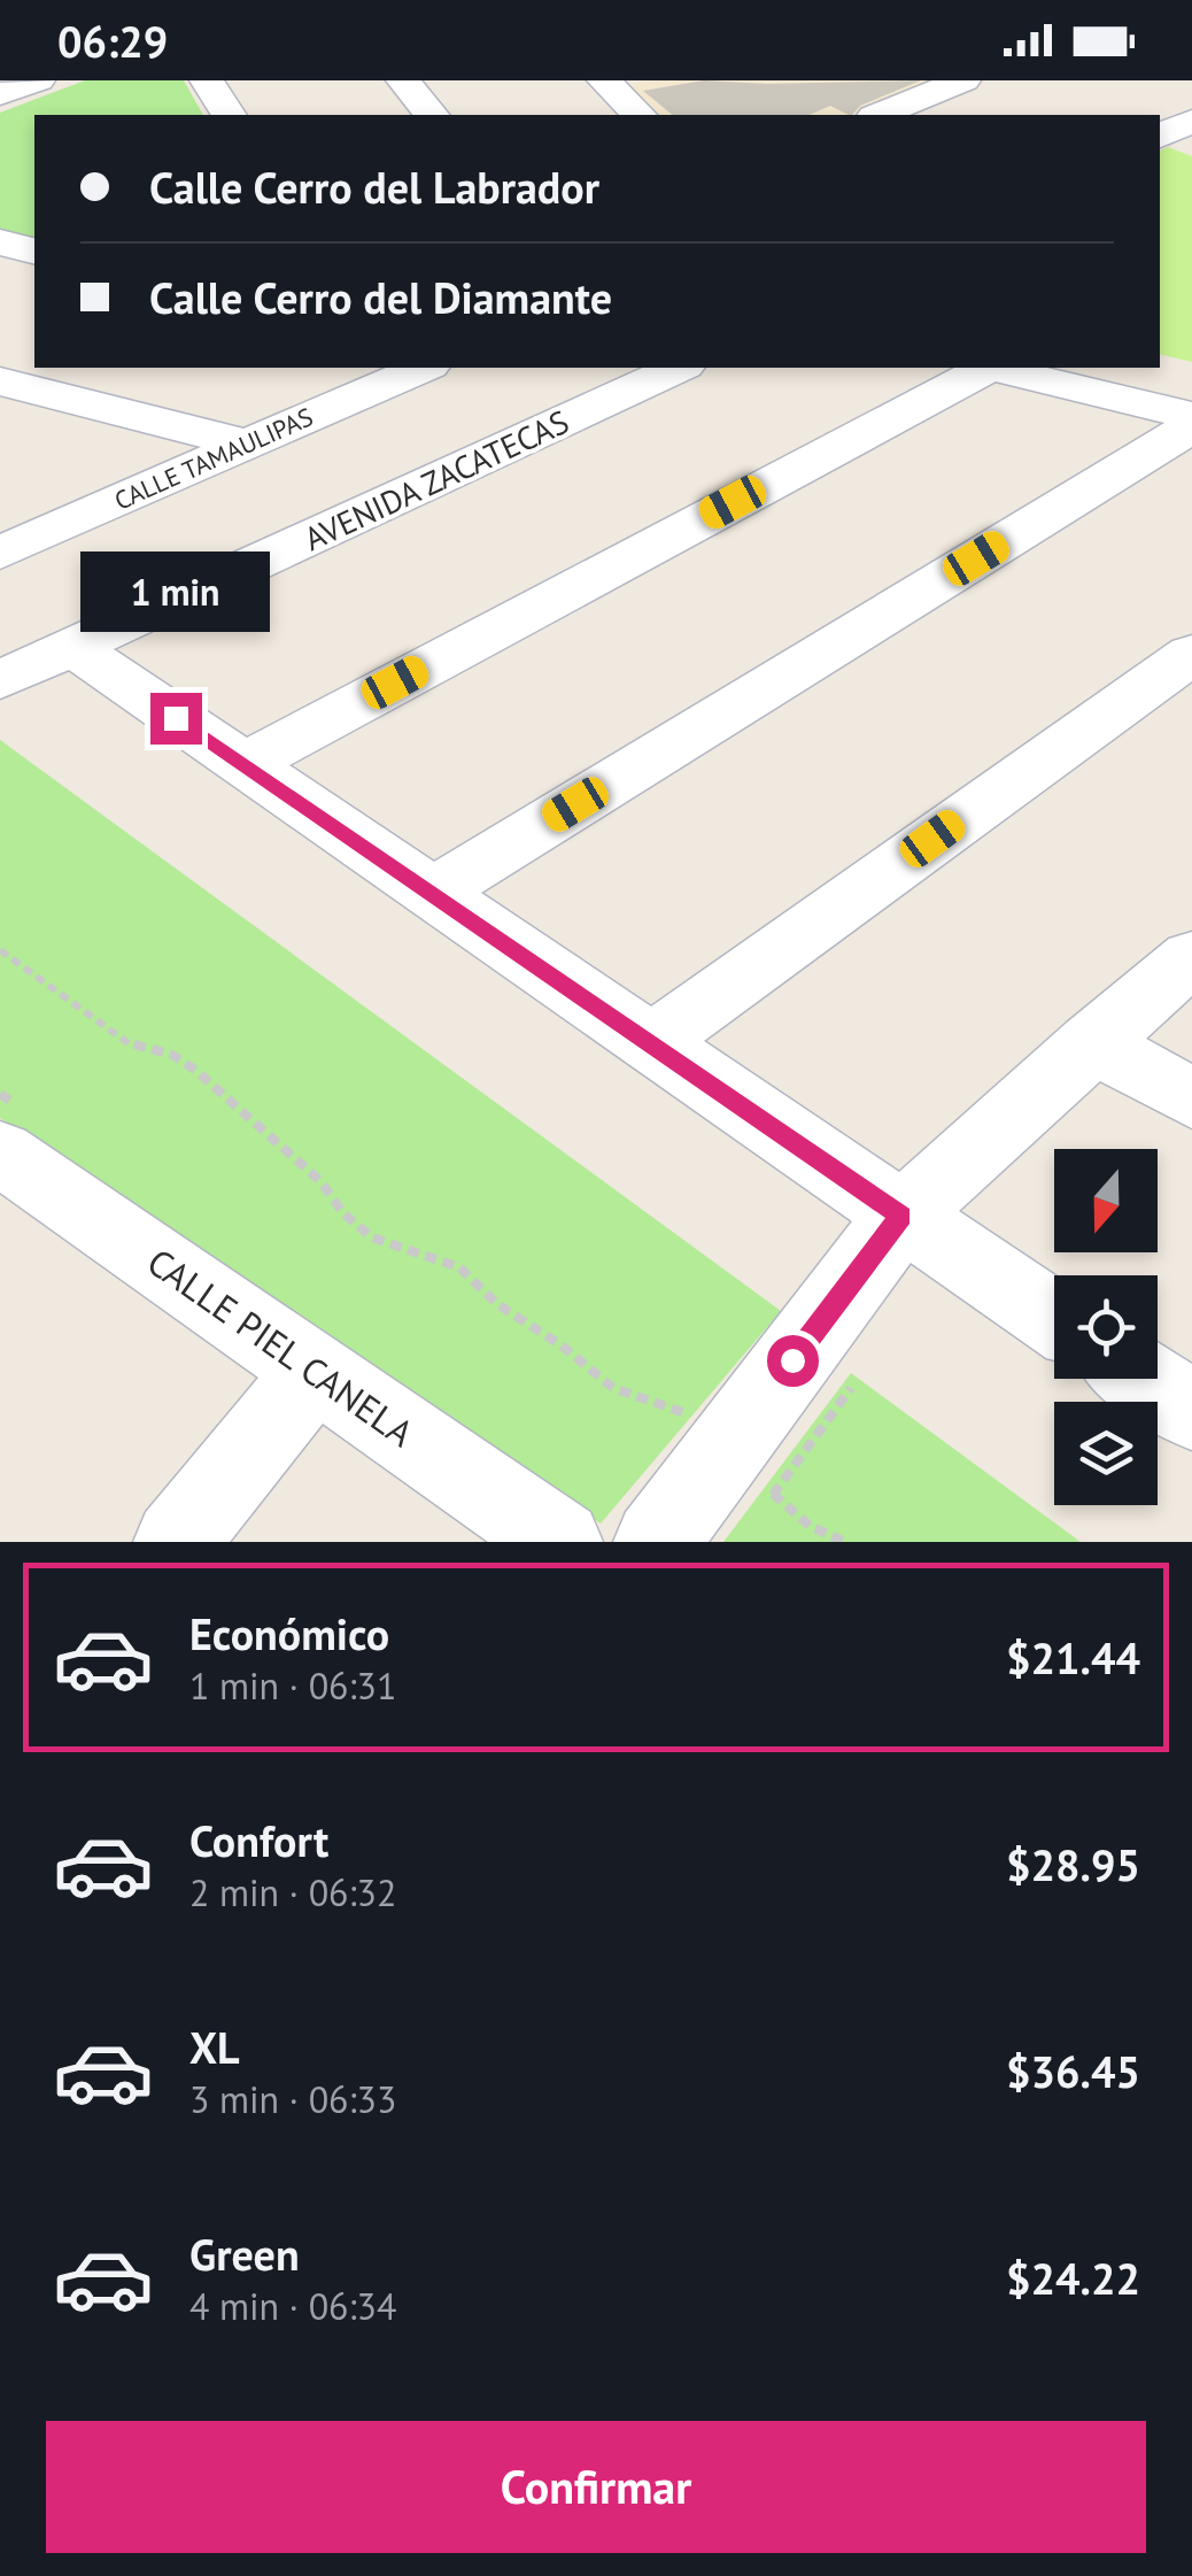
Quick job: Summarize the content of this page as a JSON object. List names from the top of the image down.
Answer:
{
  "streets": {
    "street": ["CALLE TAMAULIPAS", "AVENIDA ZACATECAS", "CALLE PIEL CANELA"]
  },
  "north": "bottom",
  "page": {
    "status": "06:29",
    "banner": ["Calle Cerro del Labrador", "Calle Cerro del Diamante"],
    "bubble": "1 min",
    "list": [
      {
        "name": "Económico",
        "note": "1 min · 06:31",
        "value": "$21.44"
      },
      {
        "name": "Confort",
        "note": "2 min · 06:32",
        "value": "$28.95"
      },
      {
        "name": "XL",
        "note": "3 min · 06:33",
        "value": "$36.45"
      },
      {
        "name": "Green",
        "note": "4 min · 06:34",
        "value": "$24.22"
      }
    ],
    "buttons": "Confirmar"
  }
}
